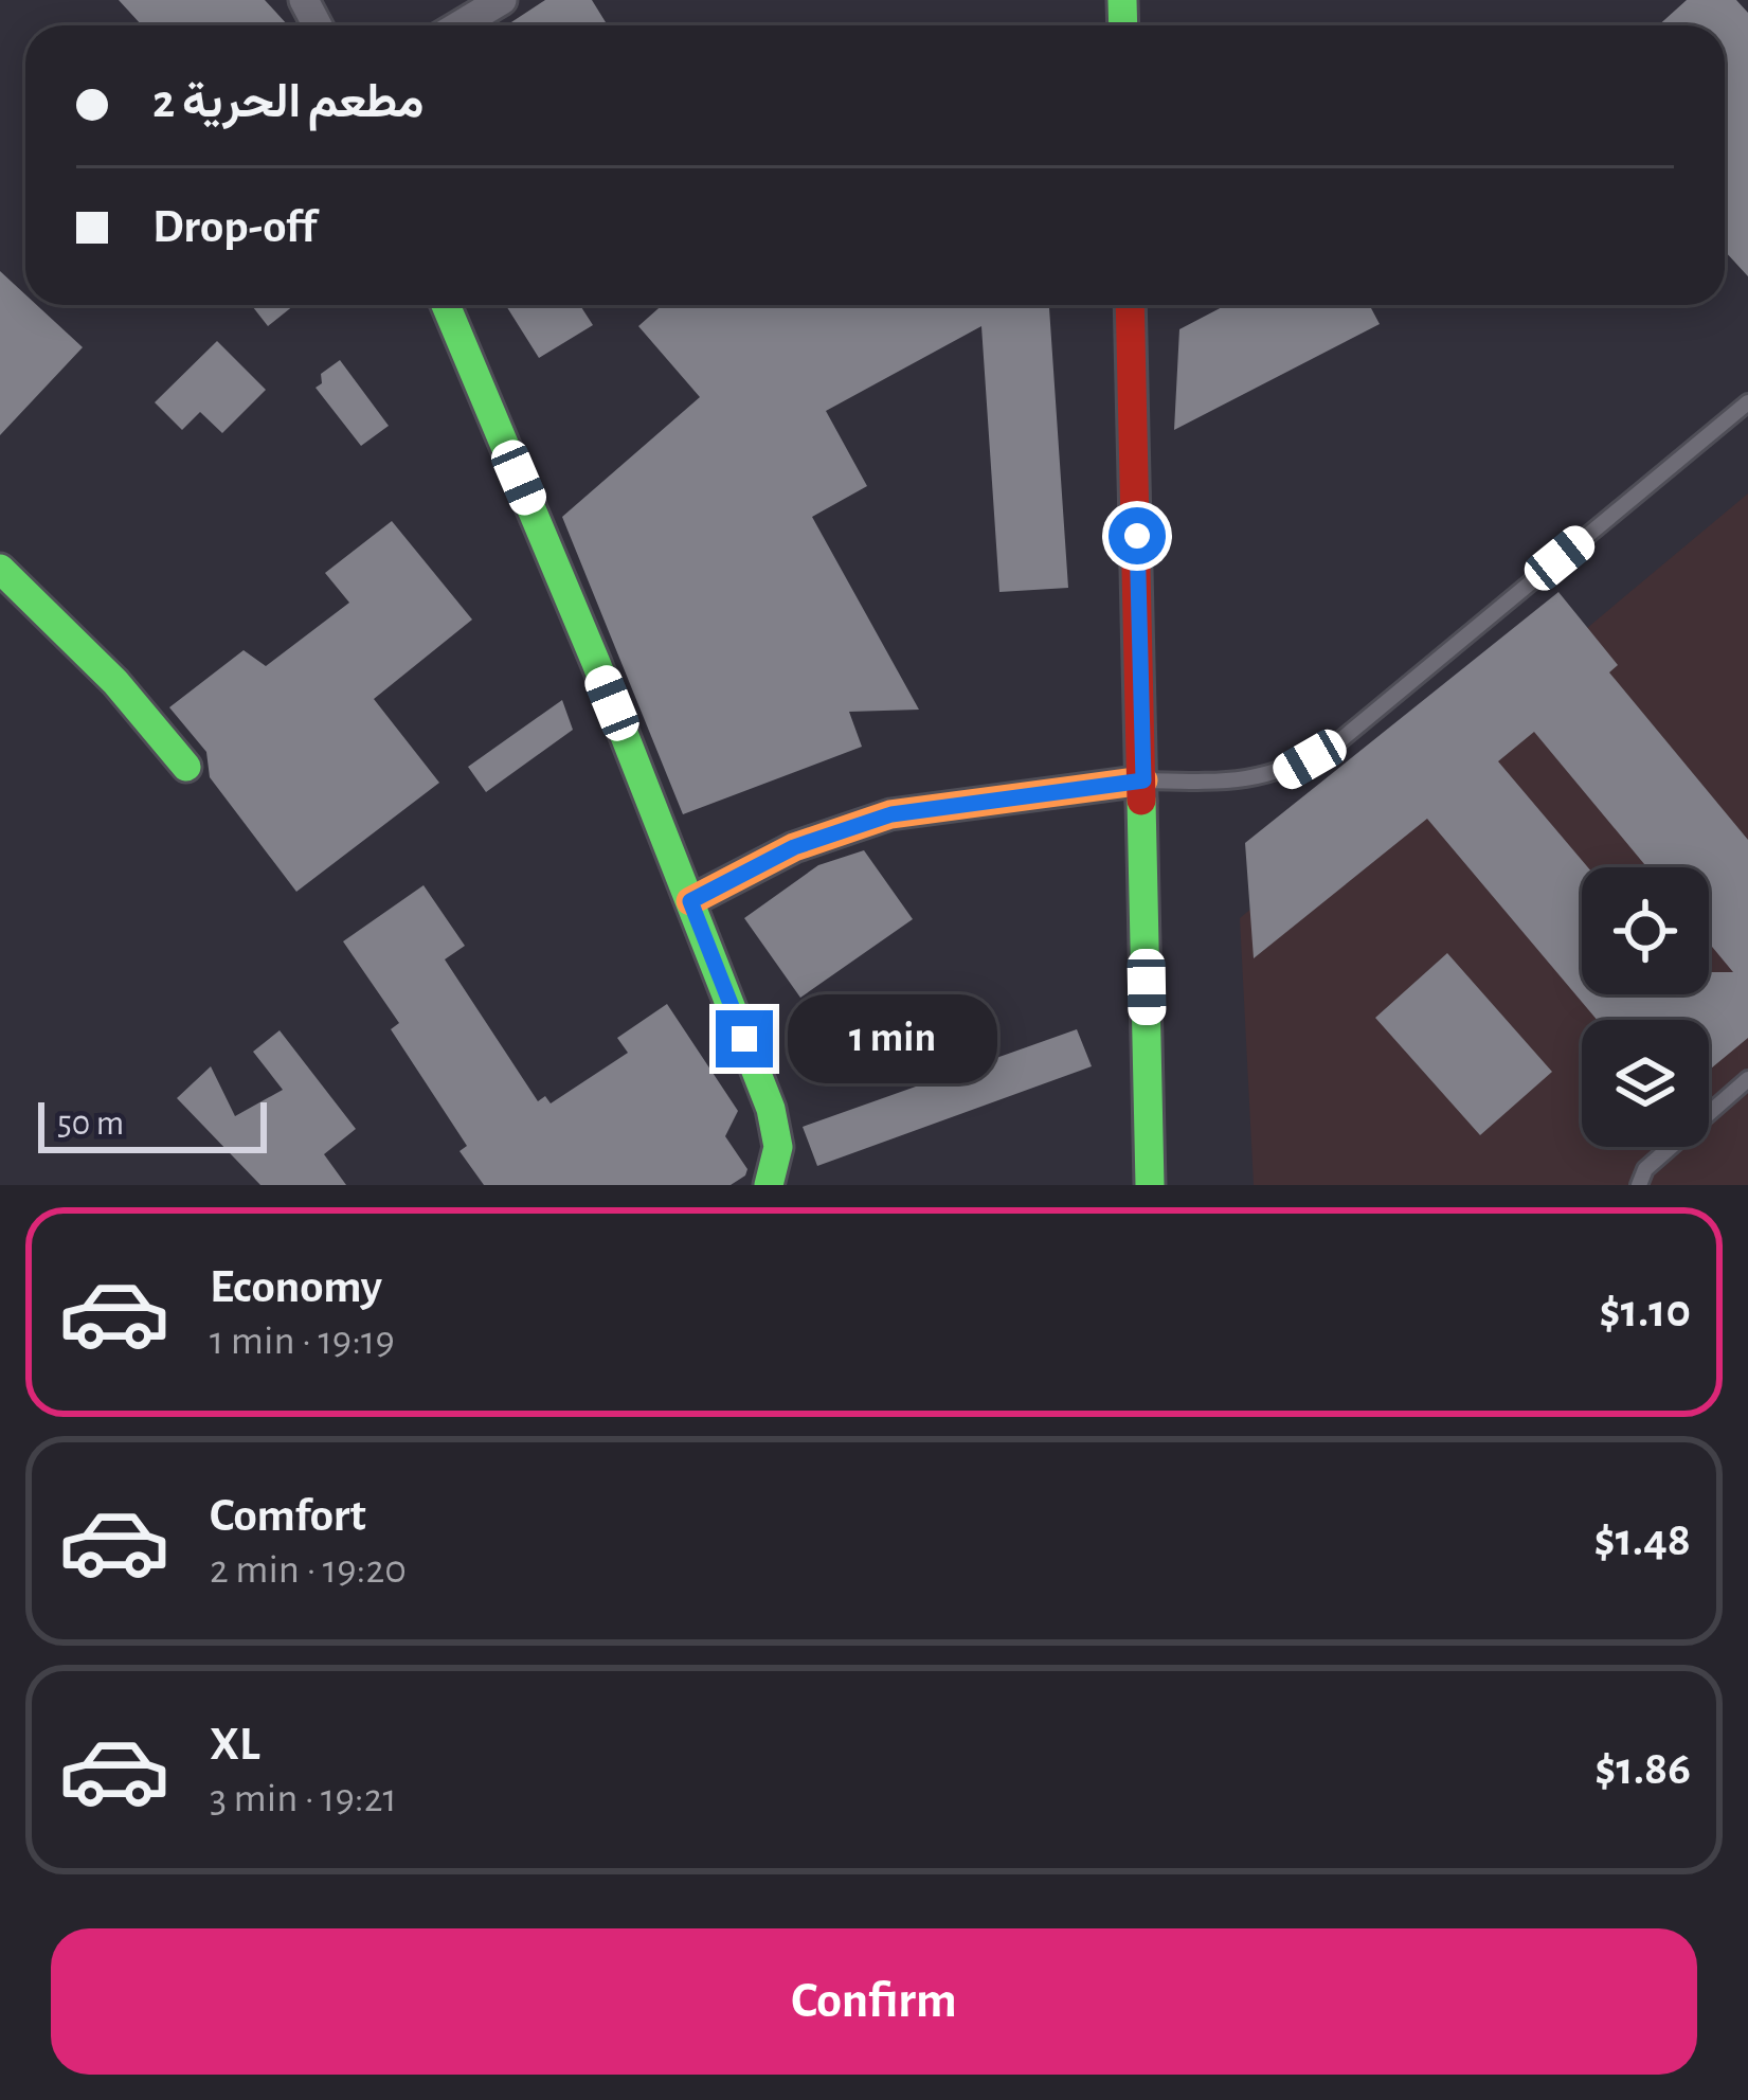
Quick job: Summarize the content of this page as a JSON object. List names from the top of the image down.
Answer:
{
  "scale_bar": "50 m",
  "page": {
    "banner": ["مطعم الحرية 2", "Drop-off"],
    "bubble": "1 min",
    "scale": "50 m",
    "list": [
      {
        "name": "Economy",
        "note": "1 min · 19:19",
        "value": "$1.10"
      },
      {
        "name": "Comfort",
        "note": "2 min · 19:20",
        "value": "$1.48"
      },
      {
        "name": "XL",
        "note": "3 min · 19:21",
        "value": "$1.86"
      }
    ],
    "buttons": "Confirm"
  }
}
